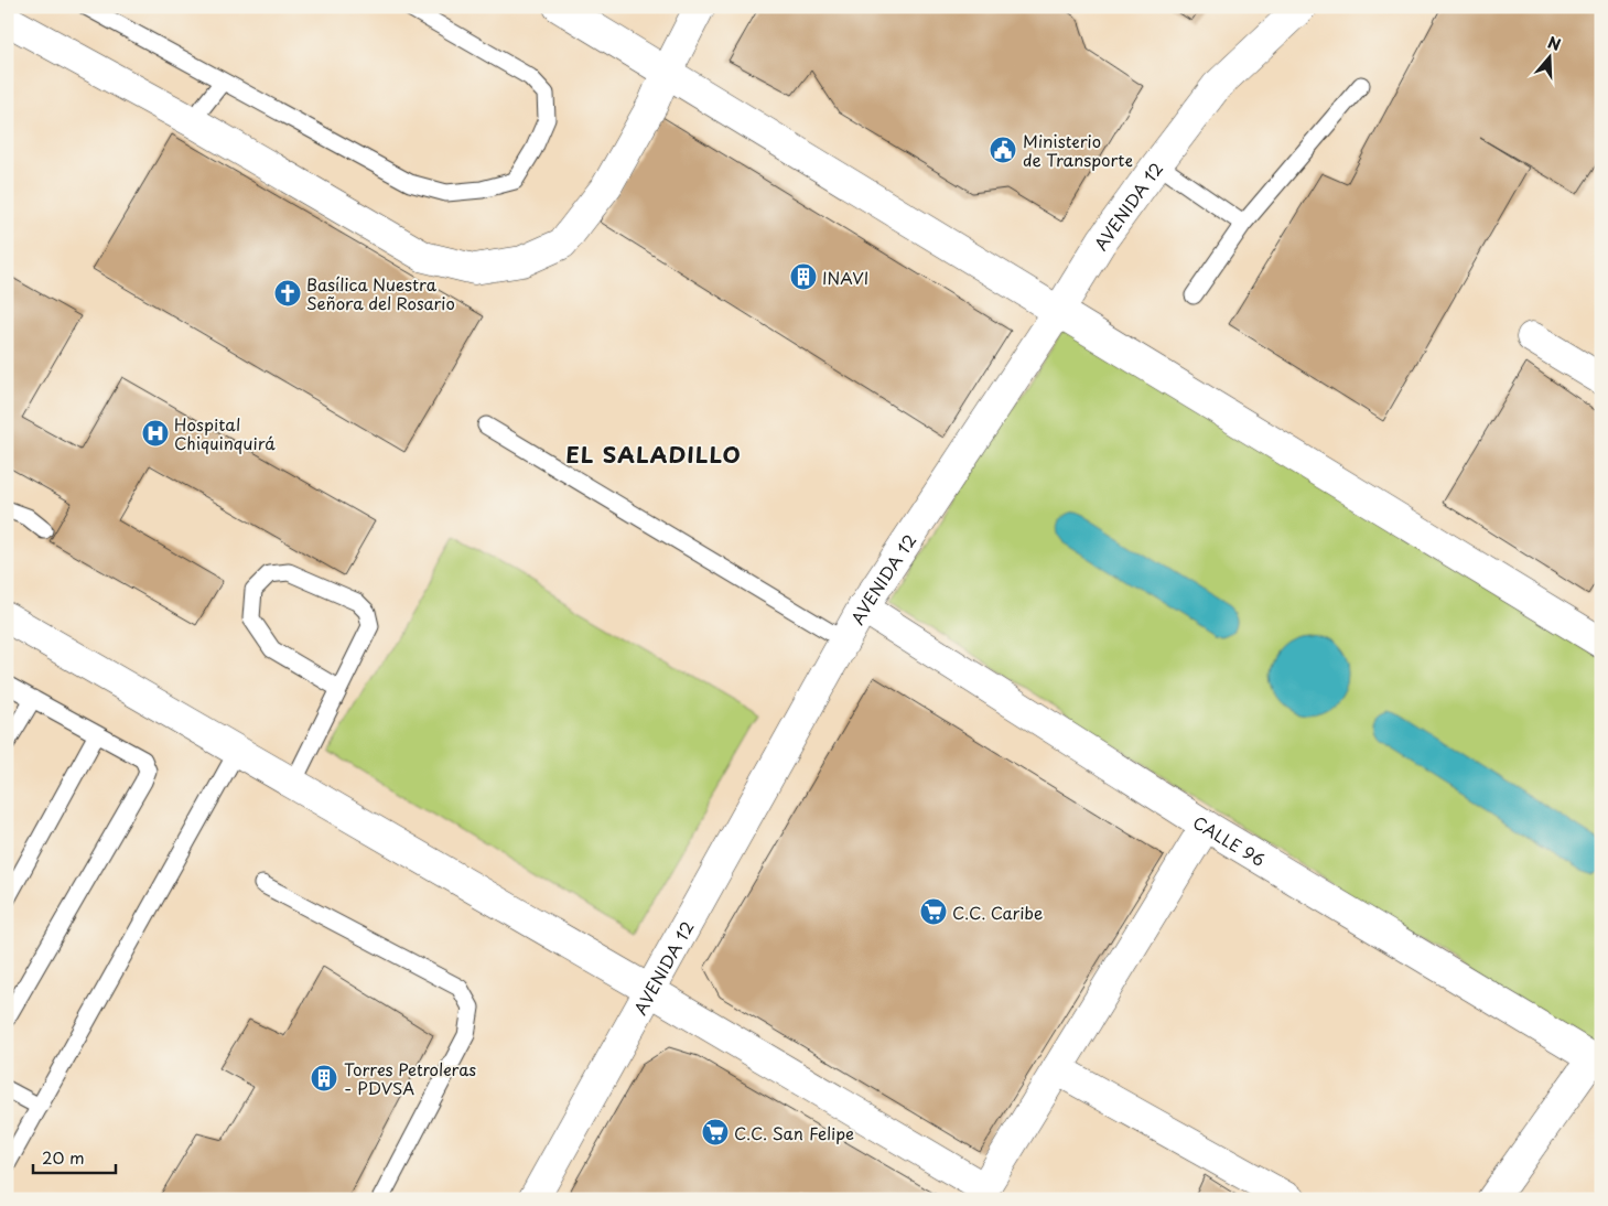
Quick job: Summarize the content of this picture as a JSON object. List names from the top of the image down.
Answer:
{
  "streets": {
    "street": ["AVENIDA 12", "CALLE 96"]
  },
  "crossings": [
    ["AVENIDA 12", "CALLE 96"]
  ],
  "districts": ["EL SALADILLO"],
  "places": {
    "public building": ["Ministerio de Transporte"],
    "building": ["INAVI", "Torres Petroleras - PDVSA"],
    "church": ["Basílica Nuestra Señora del Rosario"],
    "hospital": ["Hospital Chiquinquirá"],
    "supermarket": ["C.C. Caribe", "C.C. San Felipe"]
  },
  "scale_bar": "20 m",
  "north": "top"
}
